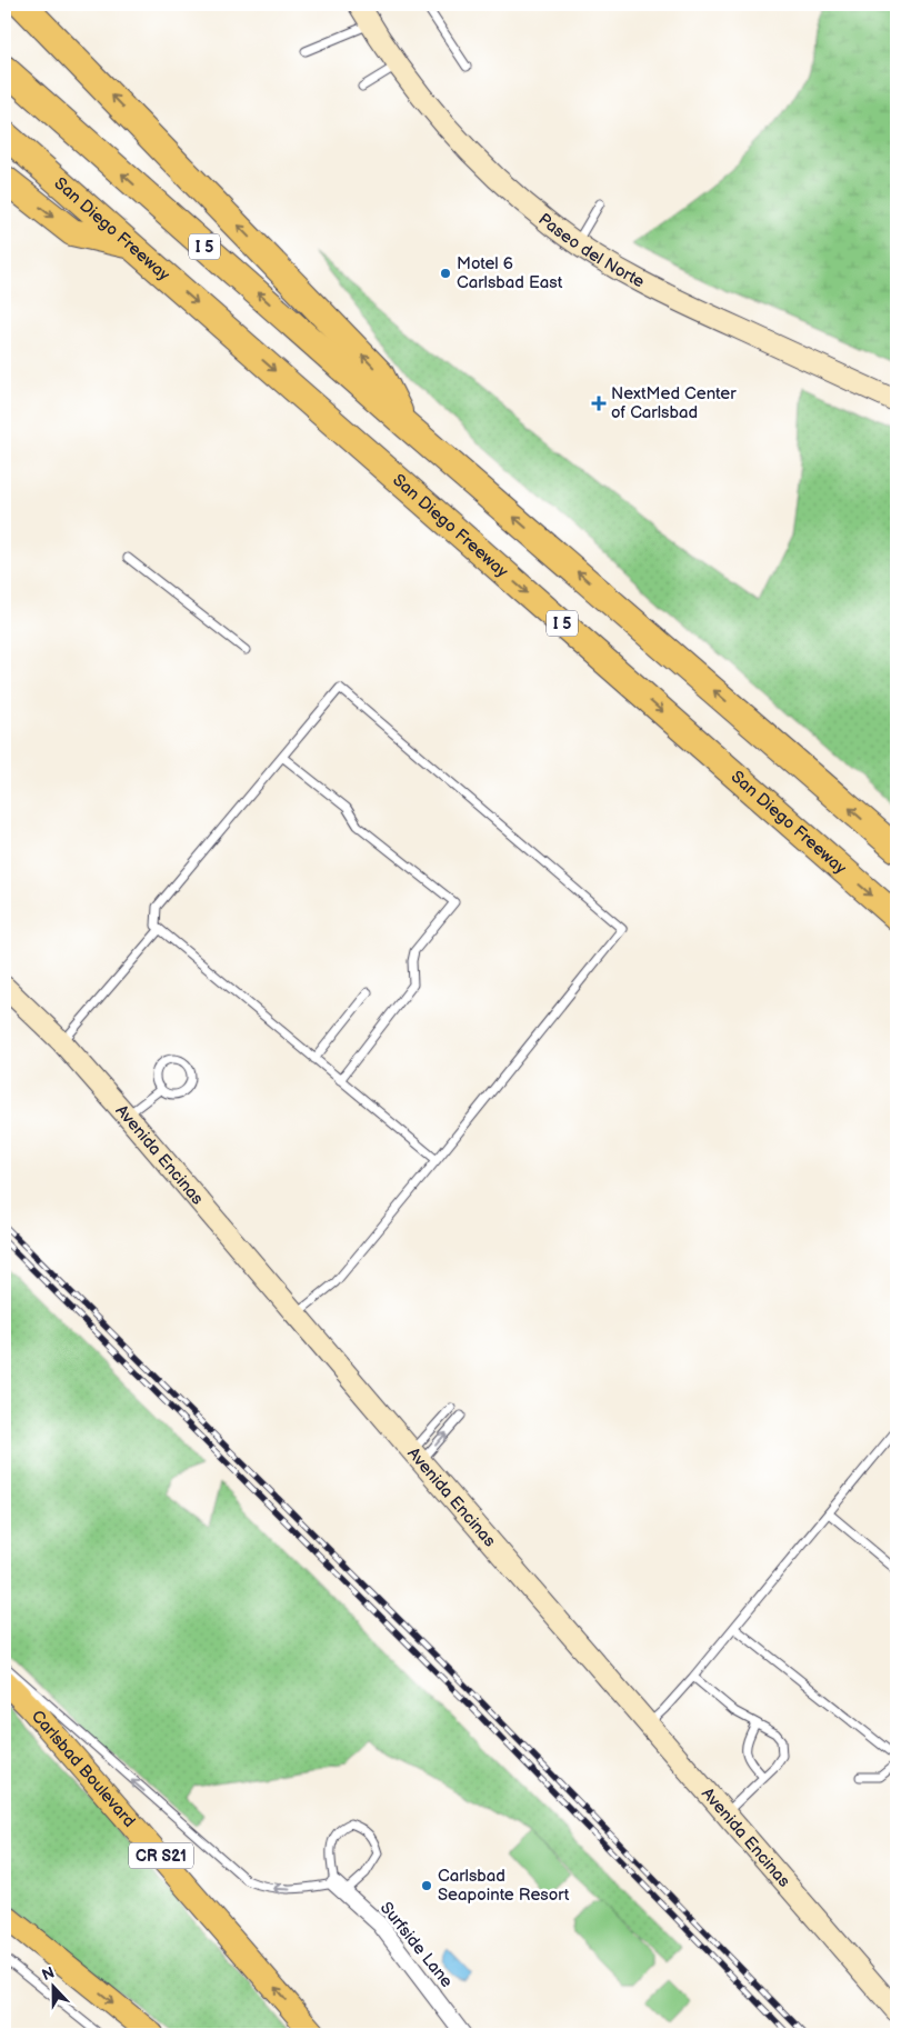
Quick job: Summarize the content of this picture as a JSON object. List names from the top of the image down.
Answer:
{
  "streets": {
    "highway": ["San Diego Freeway", "I 5"],
    "main road": ["Carlsbad Boulevard", "CR S21"],
    "street": ["Paseo del Norte", "Avenida Encinas", "Surfside Lane"]
  },
  "places": {
    "other": ["Motel 6 Carlsbad East", "Carlsbad Seapointe Resort"],
    "health": ["NextMed Center of Carlsbad"]
  },
  "north": "top"
}
